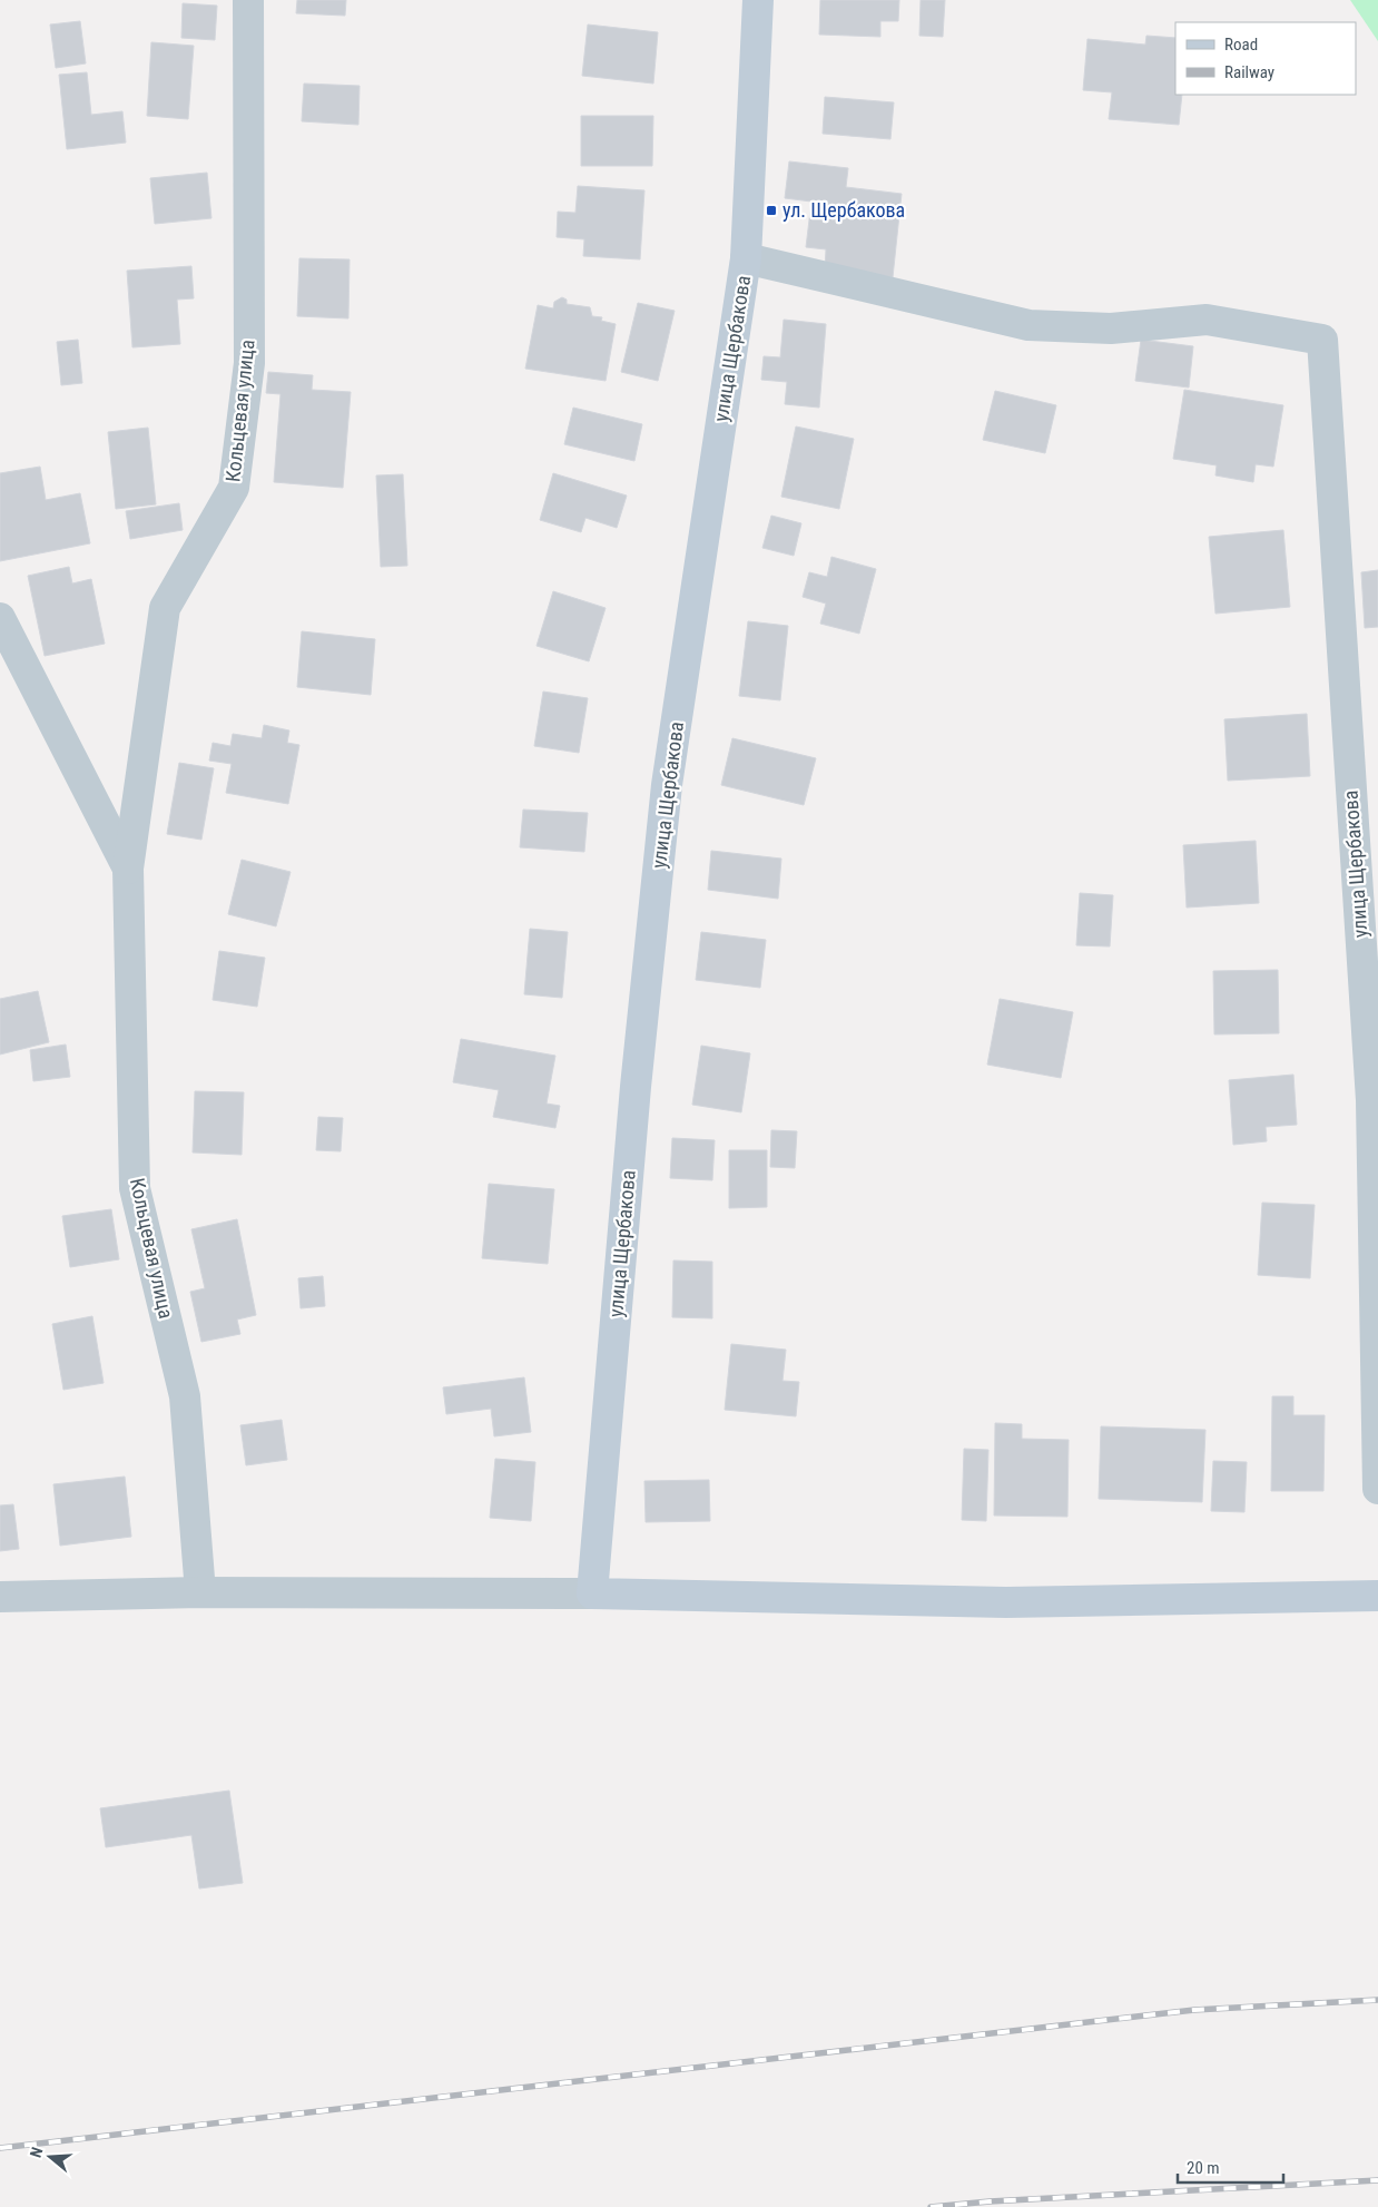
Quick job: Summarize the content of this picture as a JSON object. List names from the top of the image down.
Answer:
{
  "streets": {
    "street": ["улица Щербакова", "Кольцевая улица"]
  },
  "places": {
    "transit": ["ул. Щербакова"]
  },
  "legend": ["Road", "Railway"],
  "scale_bar": "20 m",
  "north": "left"
}
